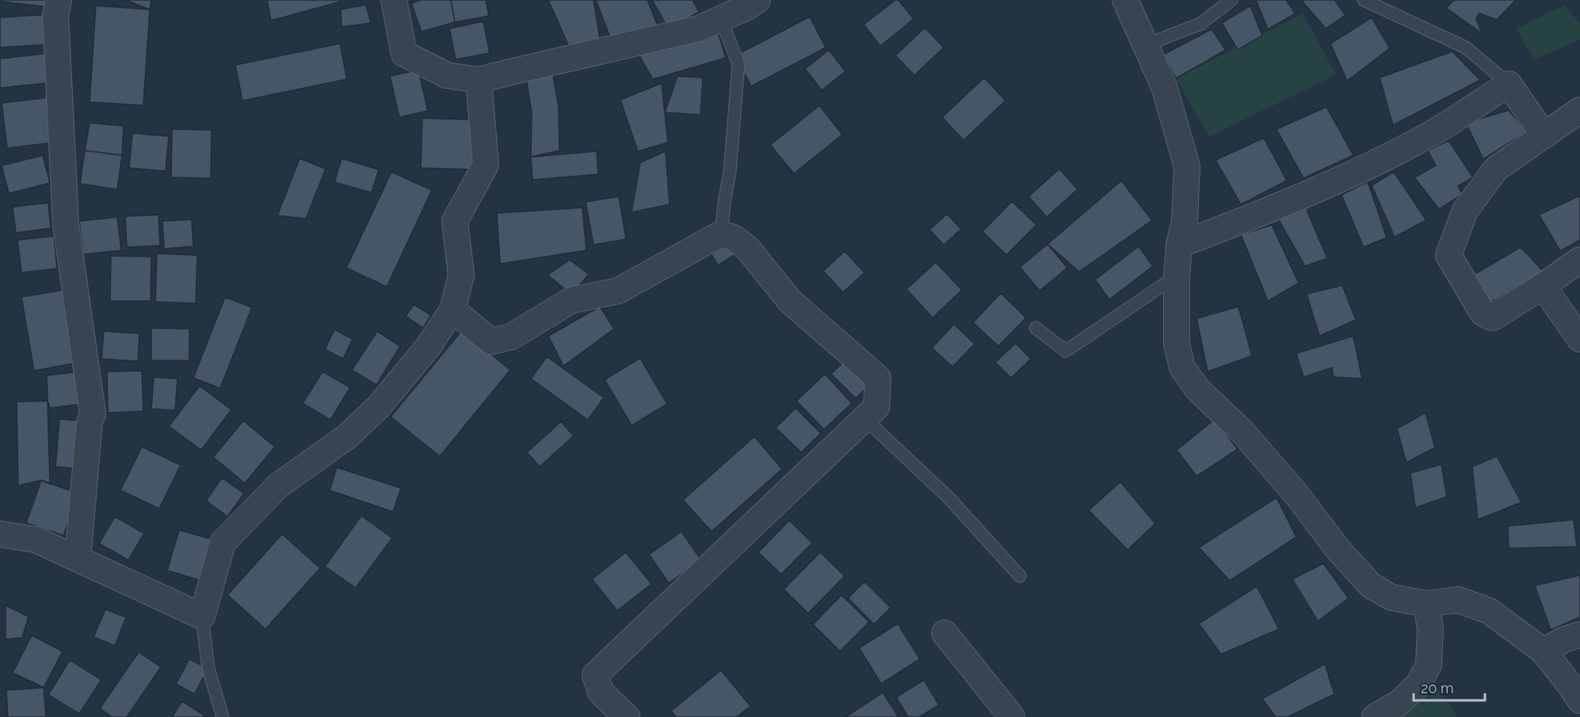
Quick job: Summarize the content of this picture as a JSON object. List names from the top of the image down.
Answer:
{
  "scale_bar": "20 m"
}
